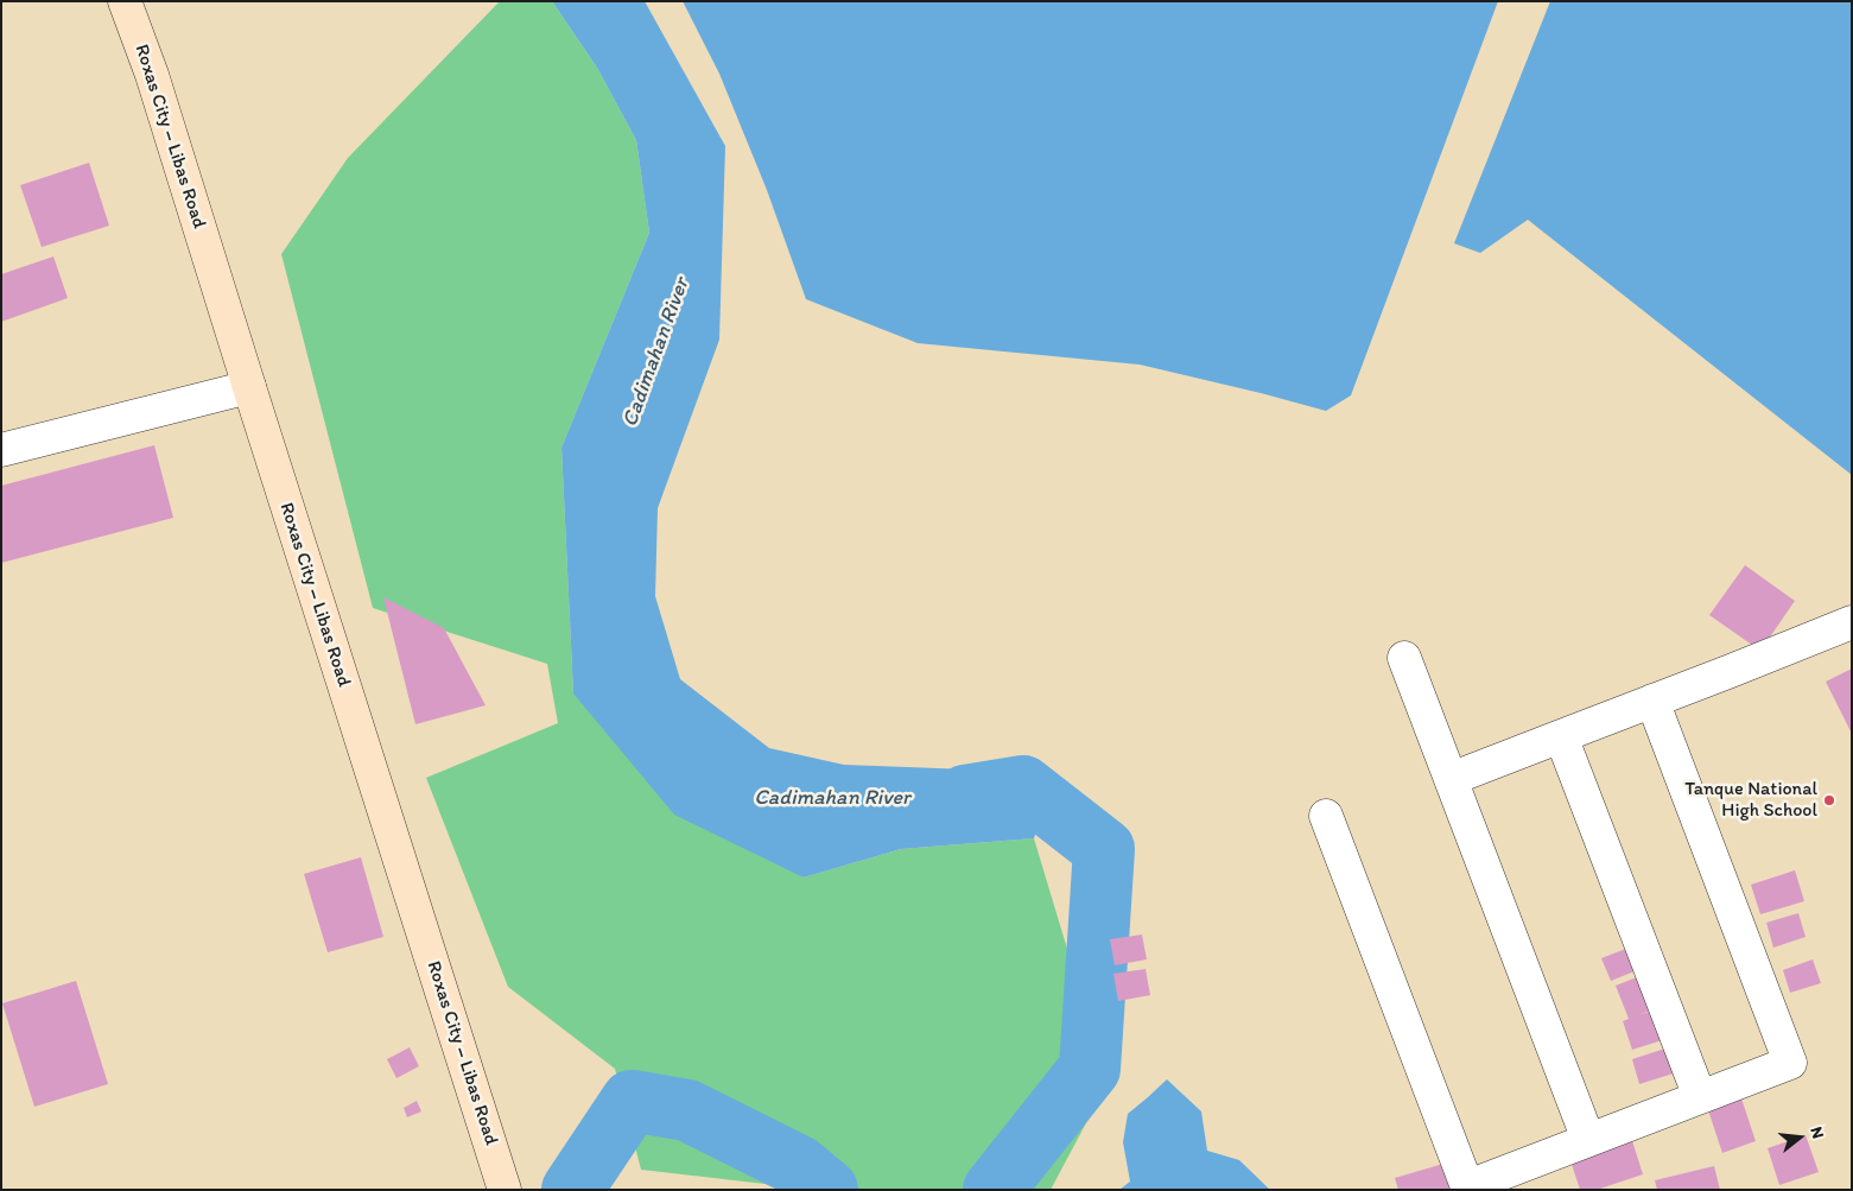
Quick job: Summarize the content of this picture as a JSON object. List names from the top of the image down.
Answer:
{
  "streets": {
    "main road": ["Roxas City – Libas Road"]
  },
  "water": ["Cadimahan River"],
  "places": ["Tanque National High School"],
  "north": "right"
}
